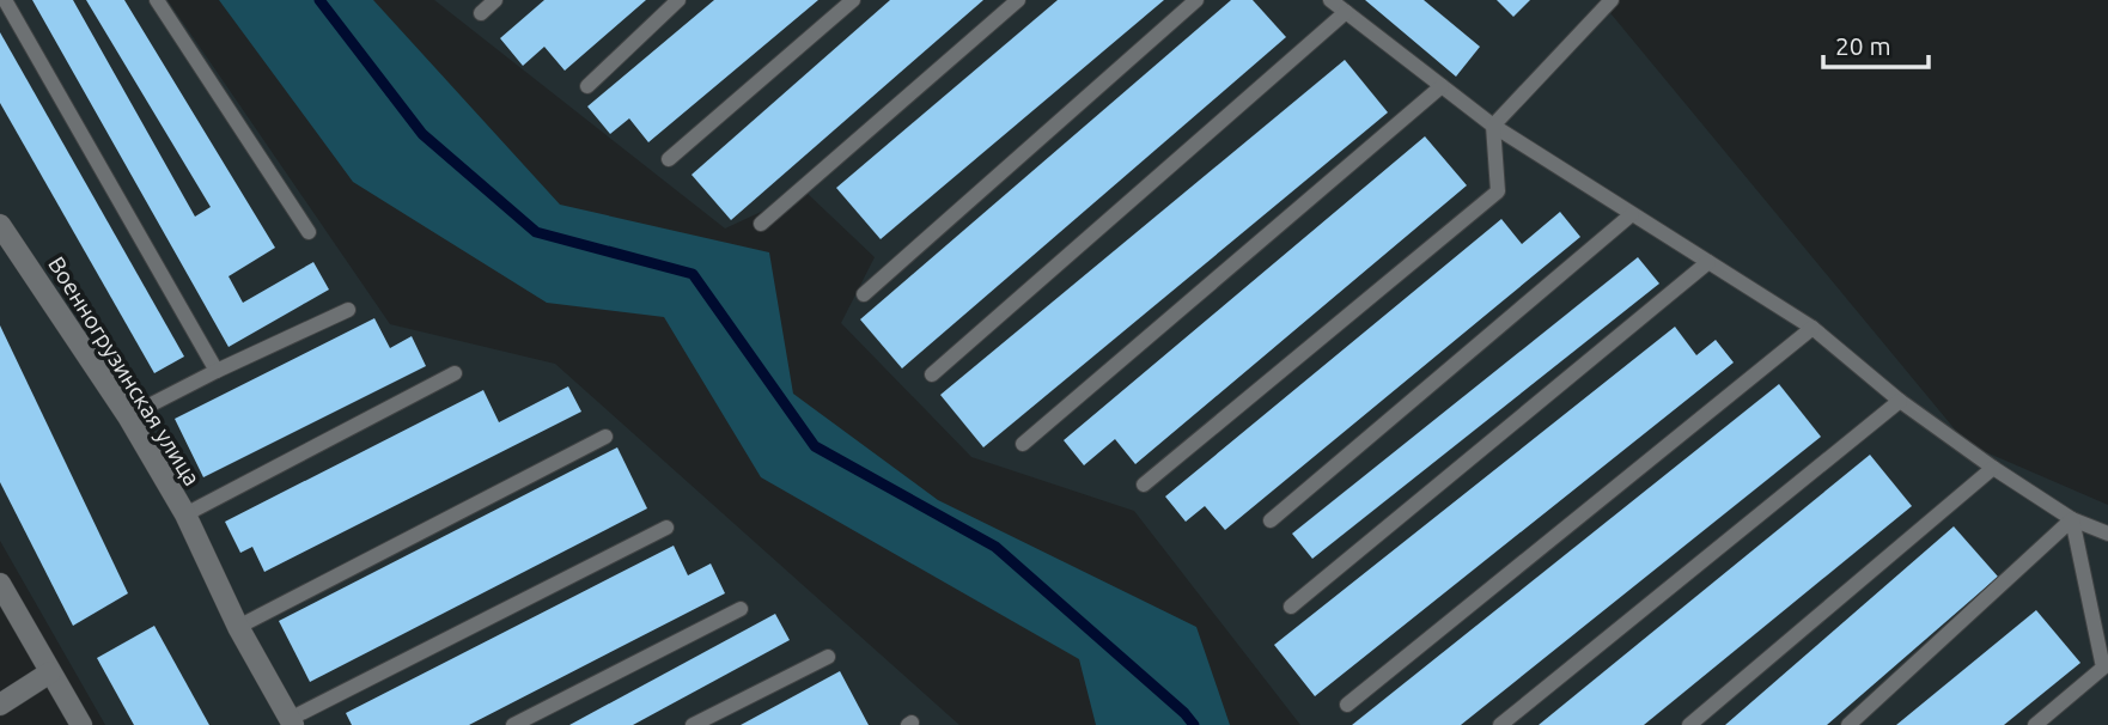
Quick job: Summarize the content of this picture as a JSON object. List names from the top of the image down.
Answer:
{
  "streets": {
    "street": ["Военногрузинская улица"]
  },
  "scale_bar": "20 m"
}
